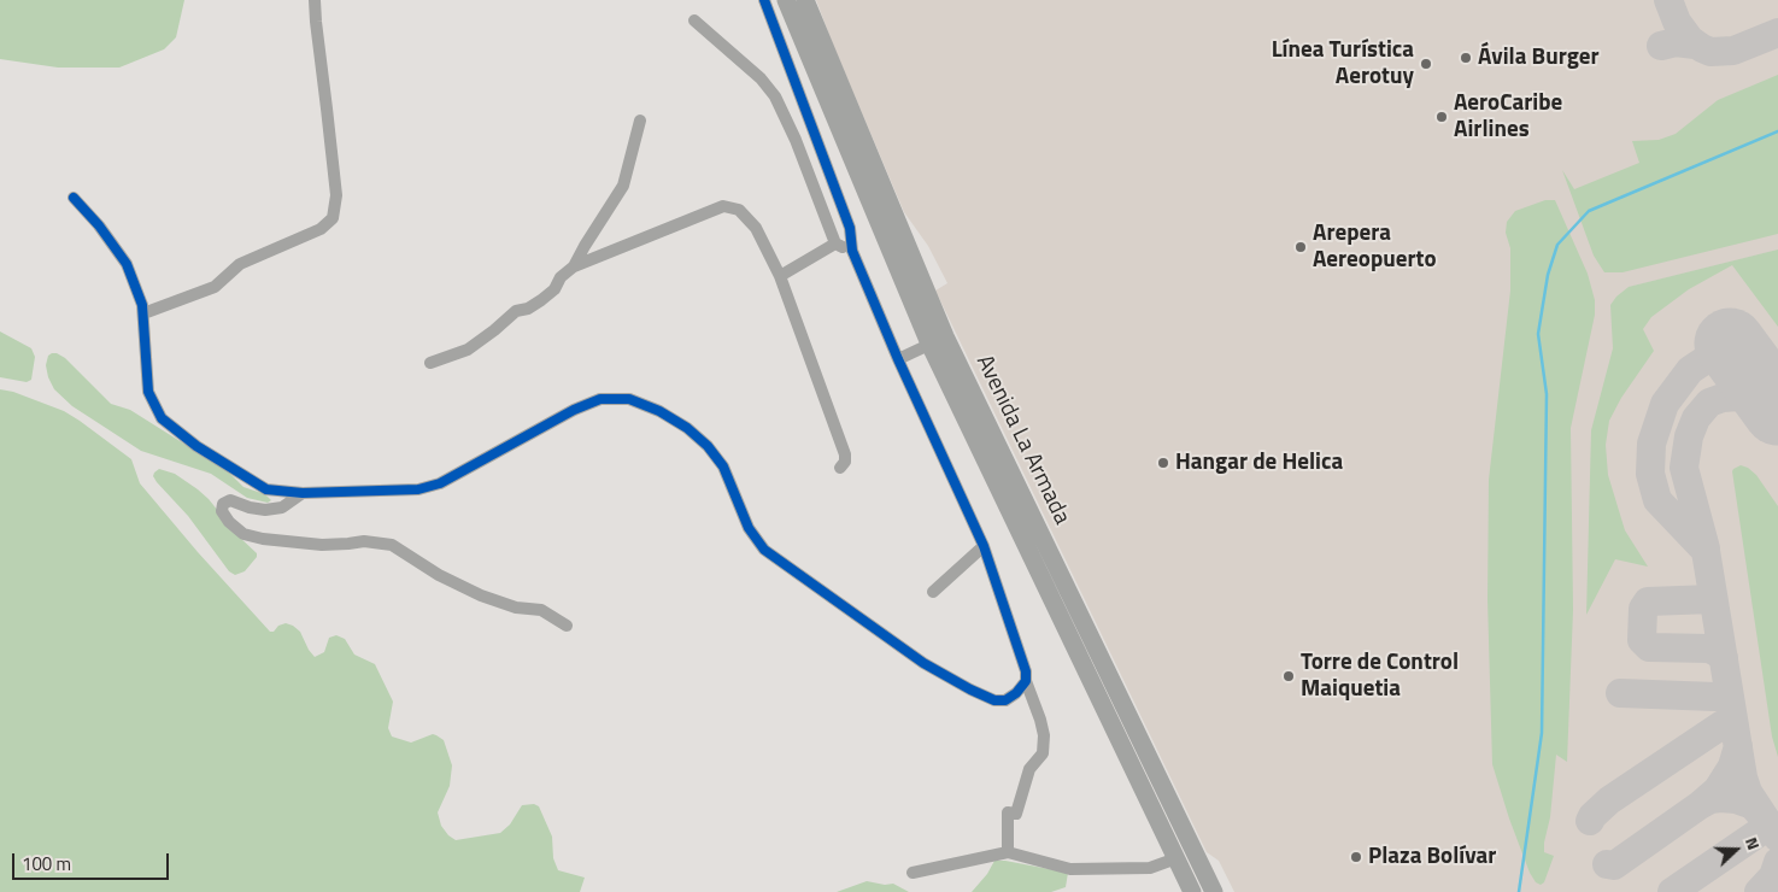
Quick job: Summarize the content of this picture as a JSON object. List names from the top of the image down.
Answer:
{
  "streets": {
    "main road": ["Avenida La Armada"]
  },
  "places": [
    "Ávila Burger",
    "Línea Turística Aerotuy",
    "AeroCaribe Airlines",
    "Arepera Aereopuerto",
    "Hangar de Helica",
    "Torre de Control Maiquetia",
    "Plaza Bolívar"
  ],
  "scale_bar": "100 m",
  "north": "right"
}
